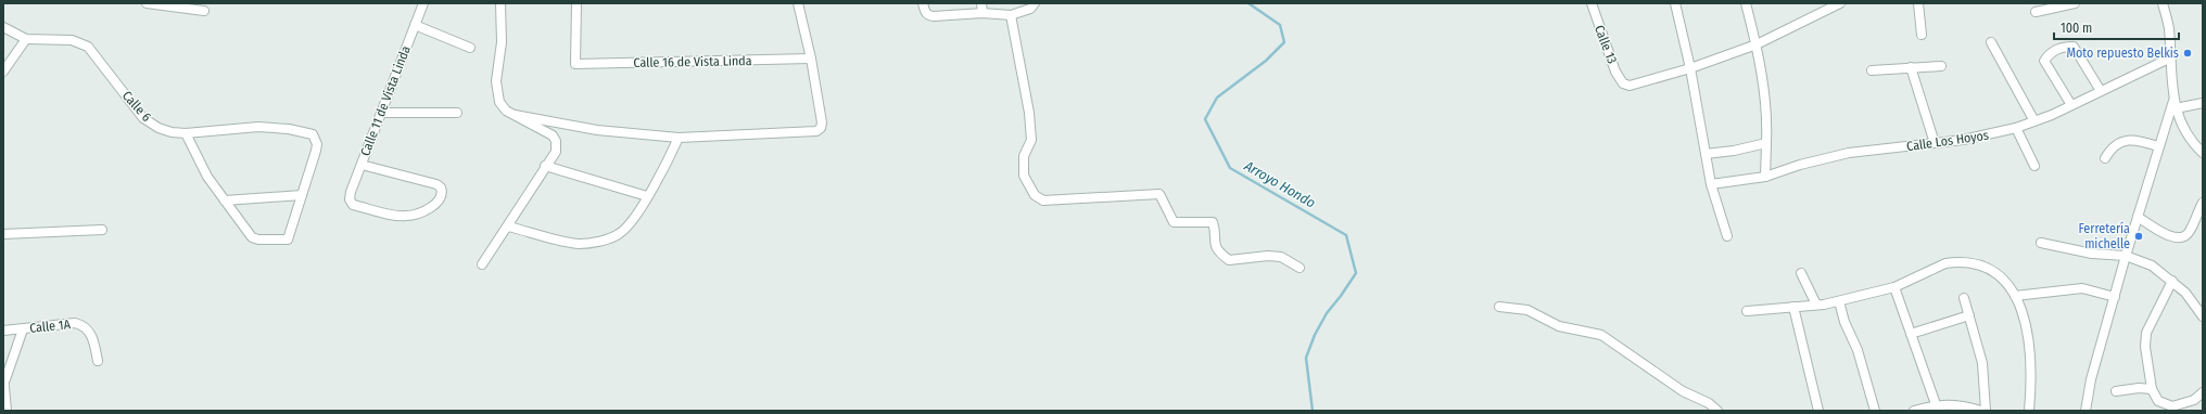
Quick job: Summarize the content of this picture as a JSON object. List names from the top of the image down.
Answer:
{
  "streets": {
    "street": [
      "Calle 13",
      "Calle 16 de Vista Linda",
      "Calle 11 de Vista Linda",
      "Calle 6",
      "Calle Los Hoyos",
      "Calle 1A"
    ]
  },
  "water": ["Arroyo Hondo"],
  "places": ["Moto repuesto Belkis", "Ferretería michelle"],
  "scale_bar": "100 m"
}
